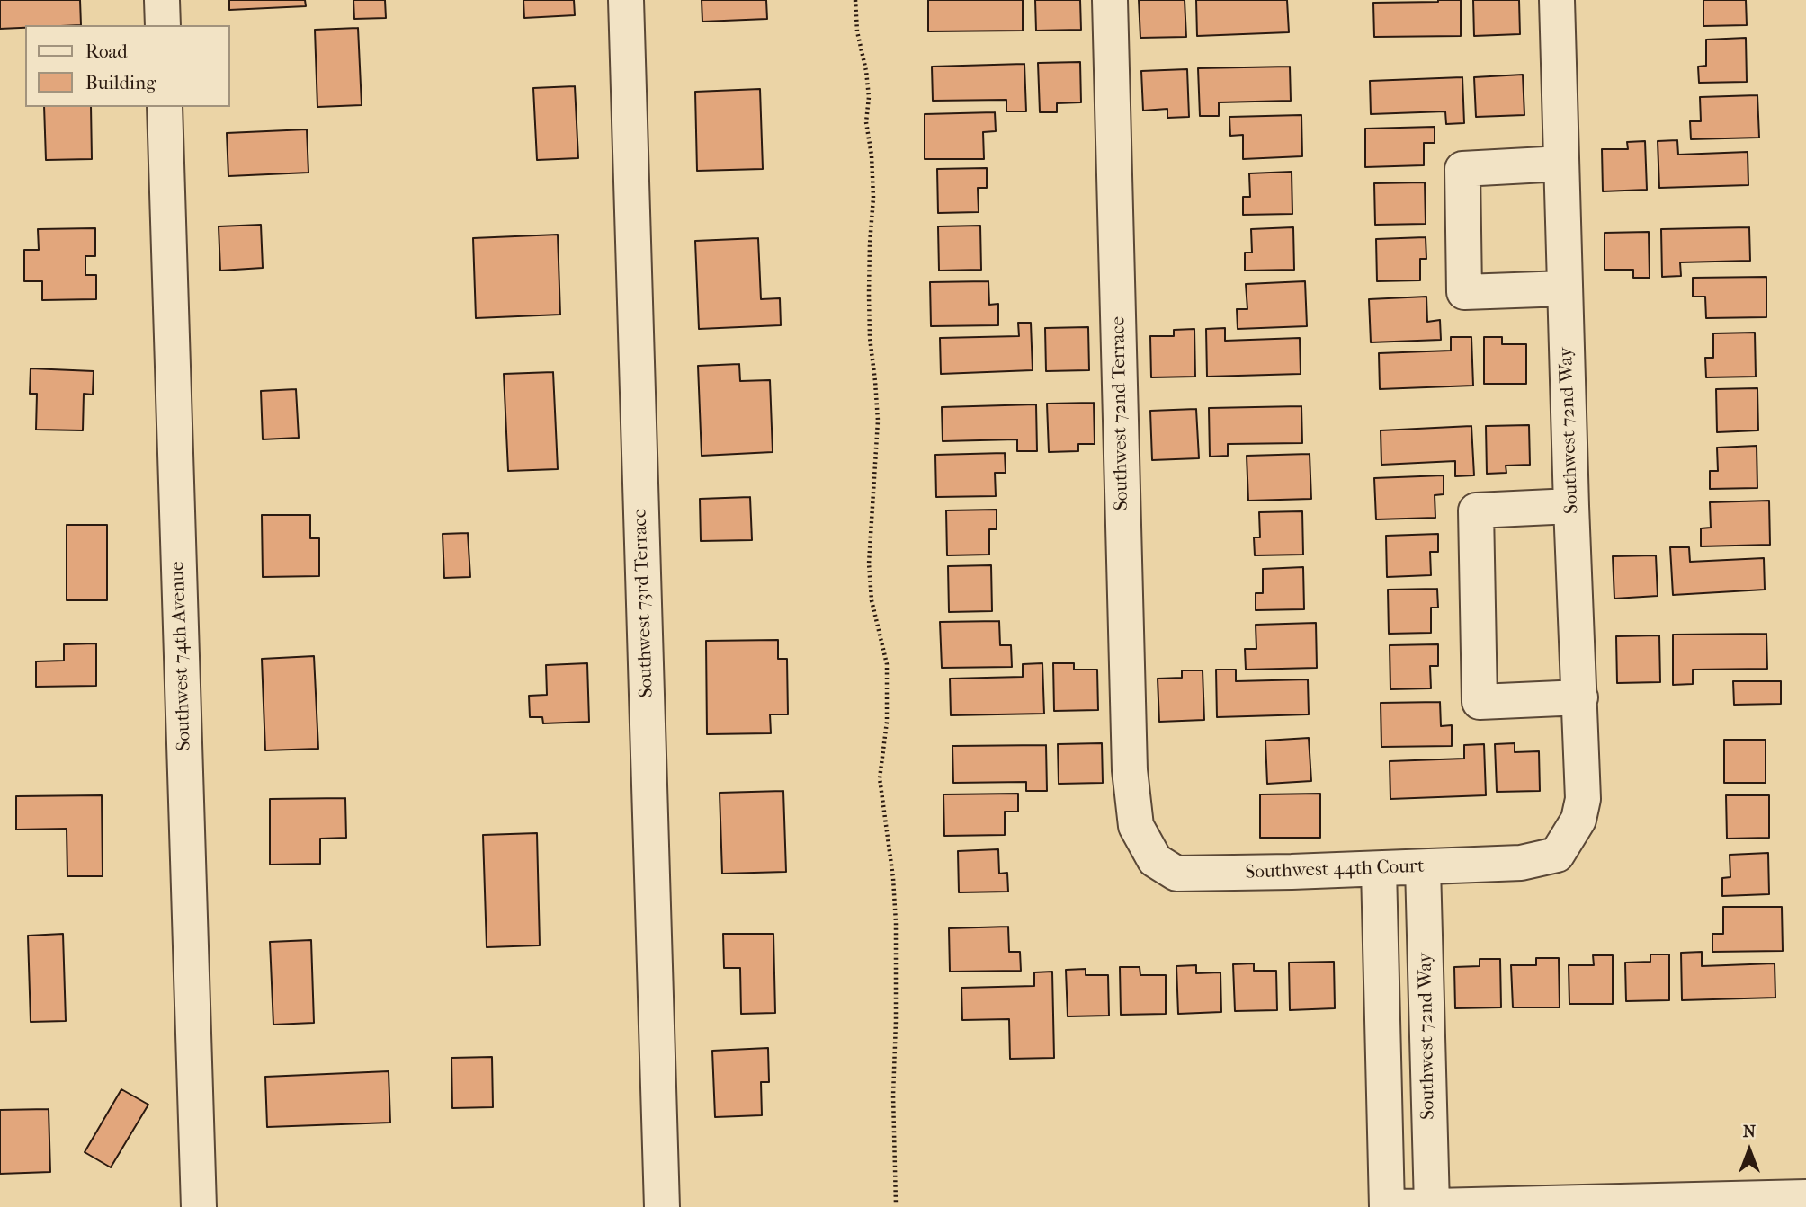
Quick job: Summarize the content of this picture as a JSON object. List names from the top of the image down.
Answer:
{
  "streets": {
    "street": [
      "Southwest 72nd Terrace",
      "Southwest 72nd Way",
      "Southwest 73rd Terrace",
      "Southwest 74th Avenue",
      "Southwest 44th Court"
    ]
  },
  "crossings": [
    ["Southwest 72nd Terrace", "Southwest 44th Court"],
    ["Southwest 72nd Way", "Southwest 44th Court"]
  ],
  "legend": ["Road", "Building"],
  "north": "top"
}
